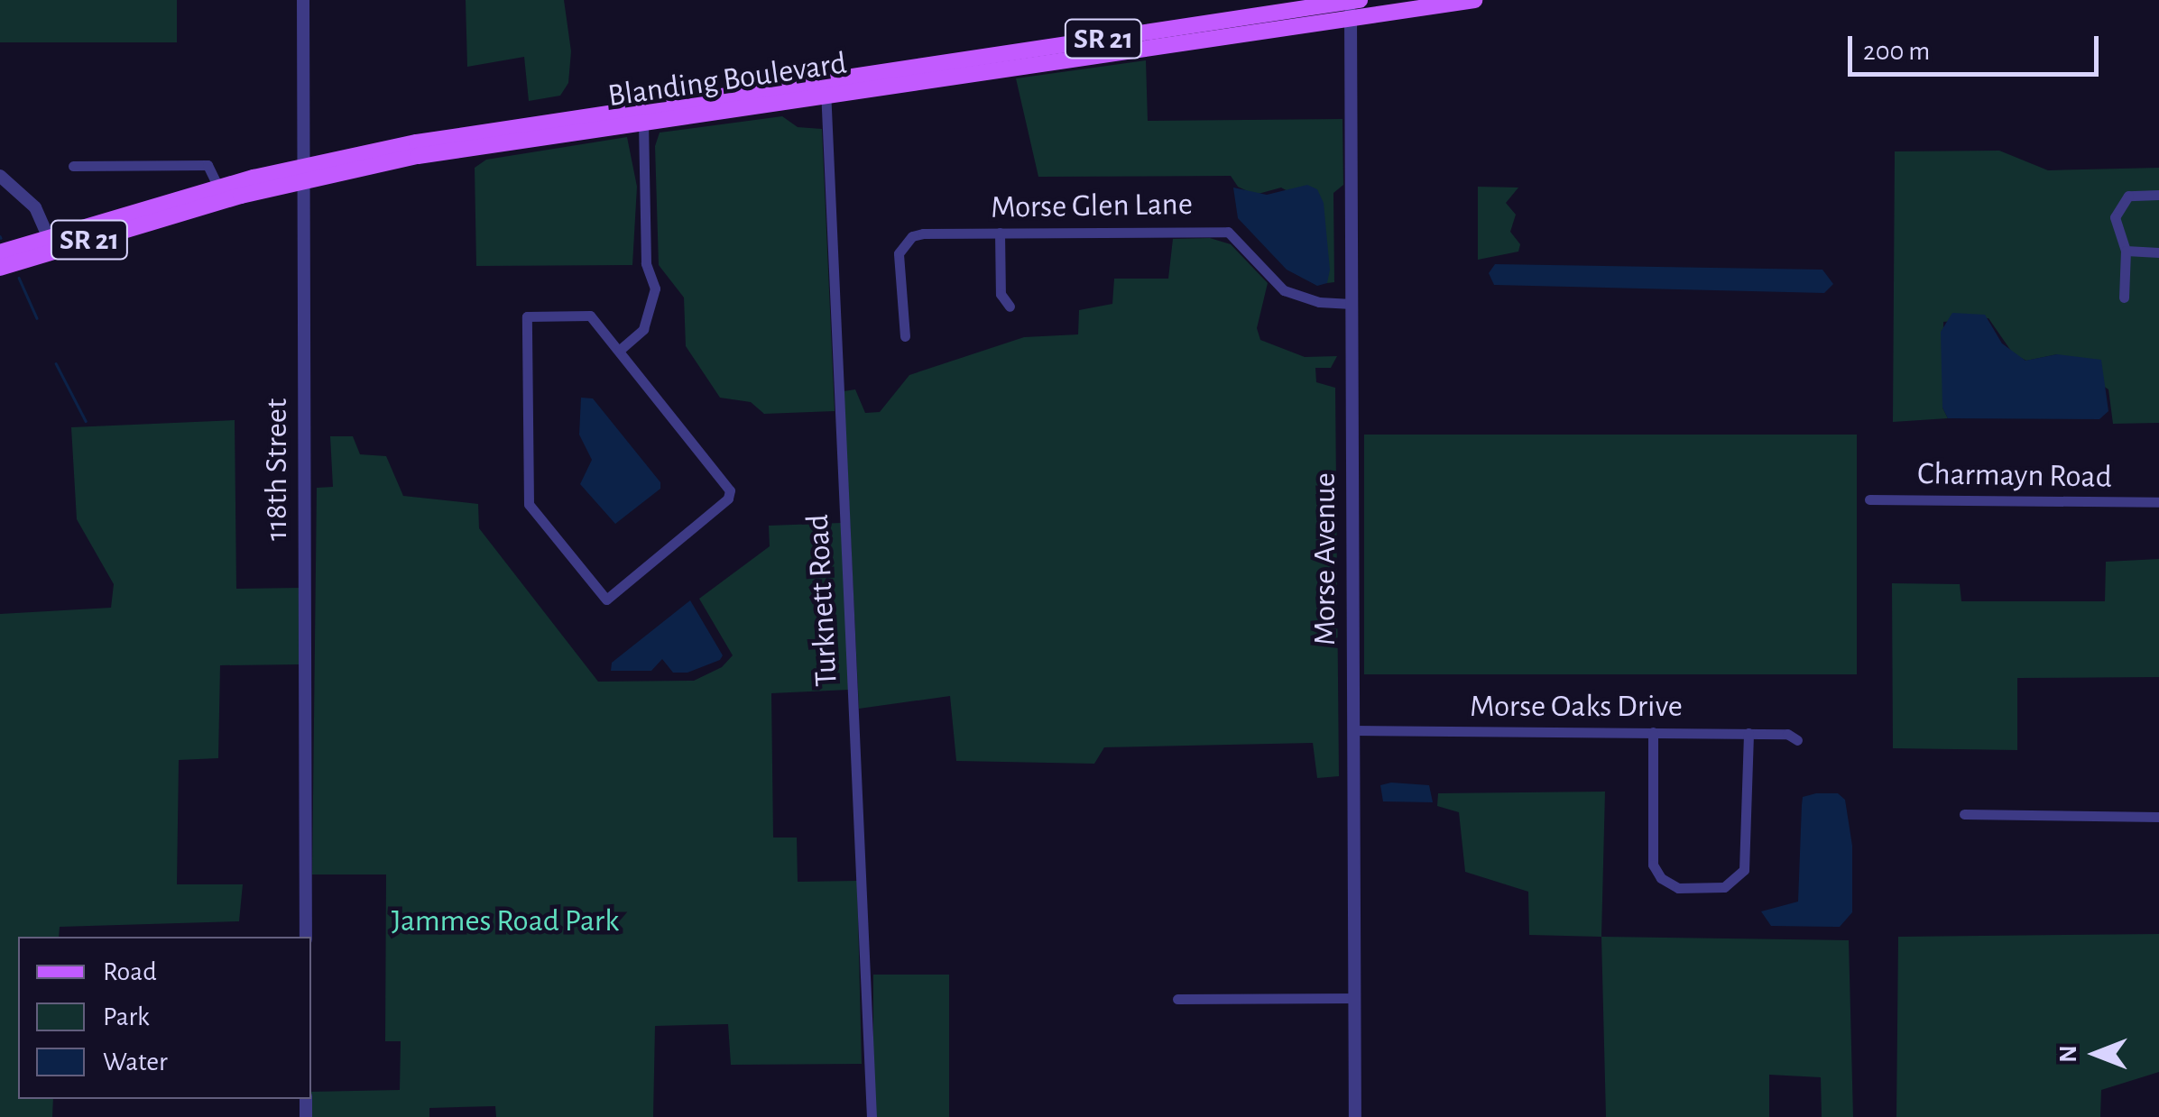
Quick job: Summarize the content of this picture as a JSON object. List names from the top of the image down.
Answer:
{
  "streets": {
    "main road": ["SR 21", "Blanding Boulevard"],
    "street": [
      "Morse Glen Lane",
      "118th Street",
      "Charmayn Road",
      "Morse Avenue",
      "Turknett Road",
      "Morse Oaks Drive"
    ]
  },
  "crossings": [
    ["Blanding Boulevard", "118th Street"],
    ["Blanding Boulevard", "Morse Avenue"],
    ["Blanding Boulevard", "Turknett Road"],
    ["Morse Glen Lane", "Morse Avenue"],
    ["Morse Avenue", "Morse Oaks Drive"]
  ],
  "parks": ["Jammes Road Park"],
  "legend": ["Road", "Park", "Water"],
  "scale_bar": "200 m",
  "north": "left"
}
